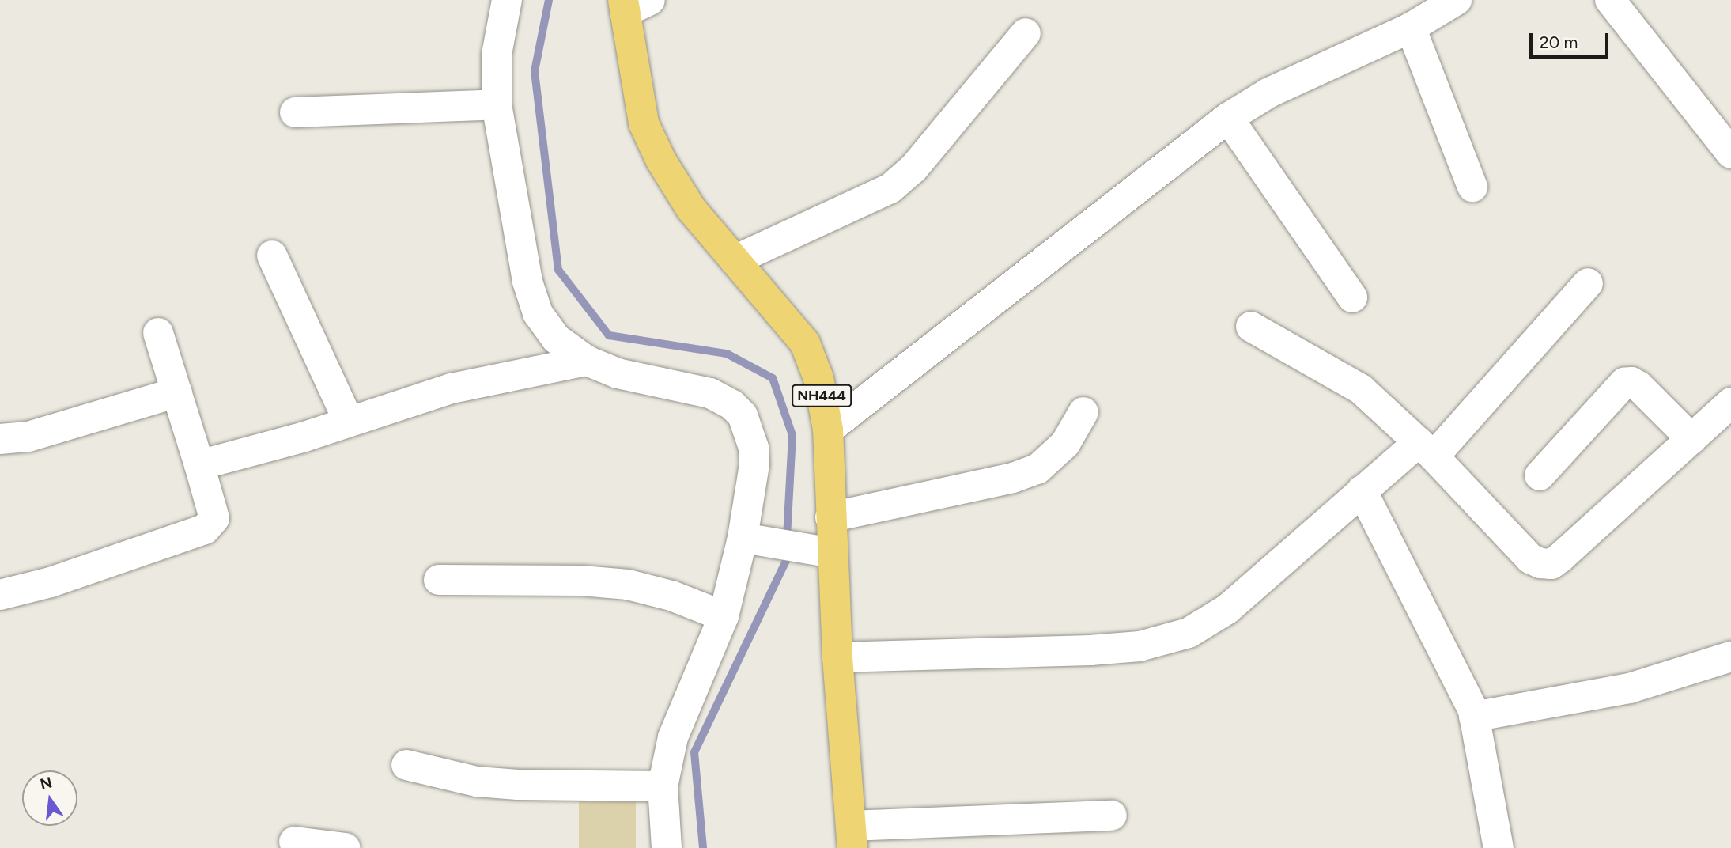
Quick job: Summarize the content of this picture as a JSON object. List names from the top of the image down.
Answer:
{
  "streets": {
    "highway": ["NH444"]
  },
  "scale_bar": "20 m",
  "north": "top"
}
